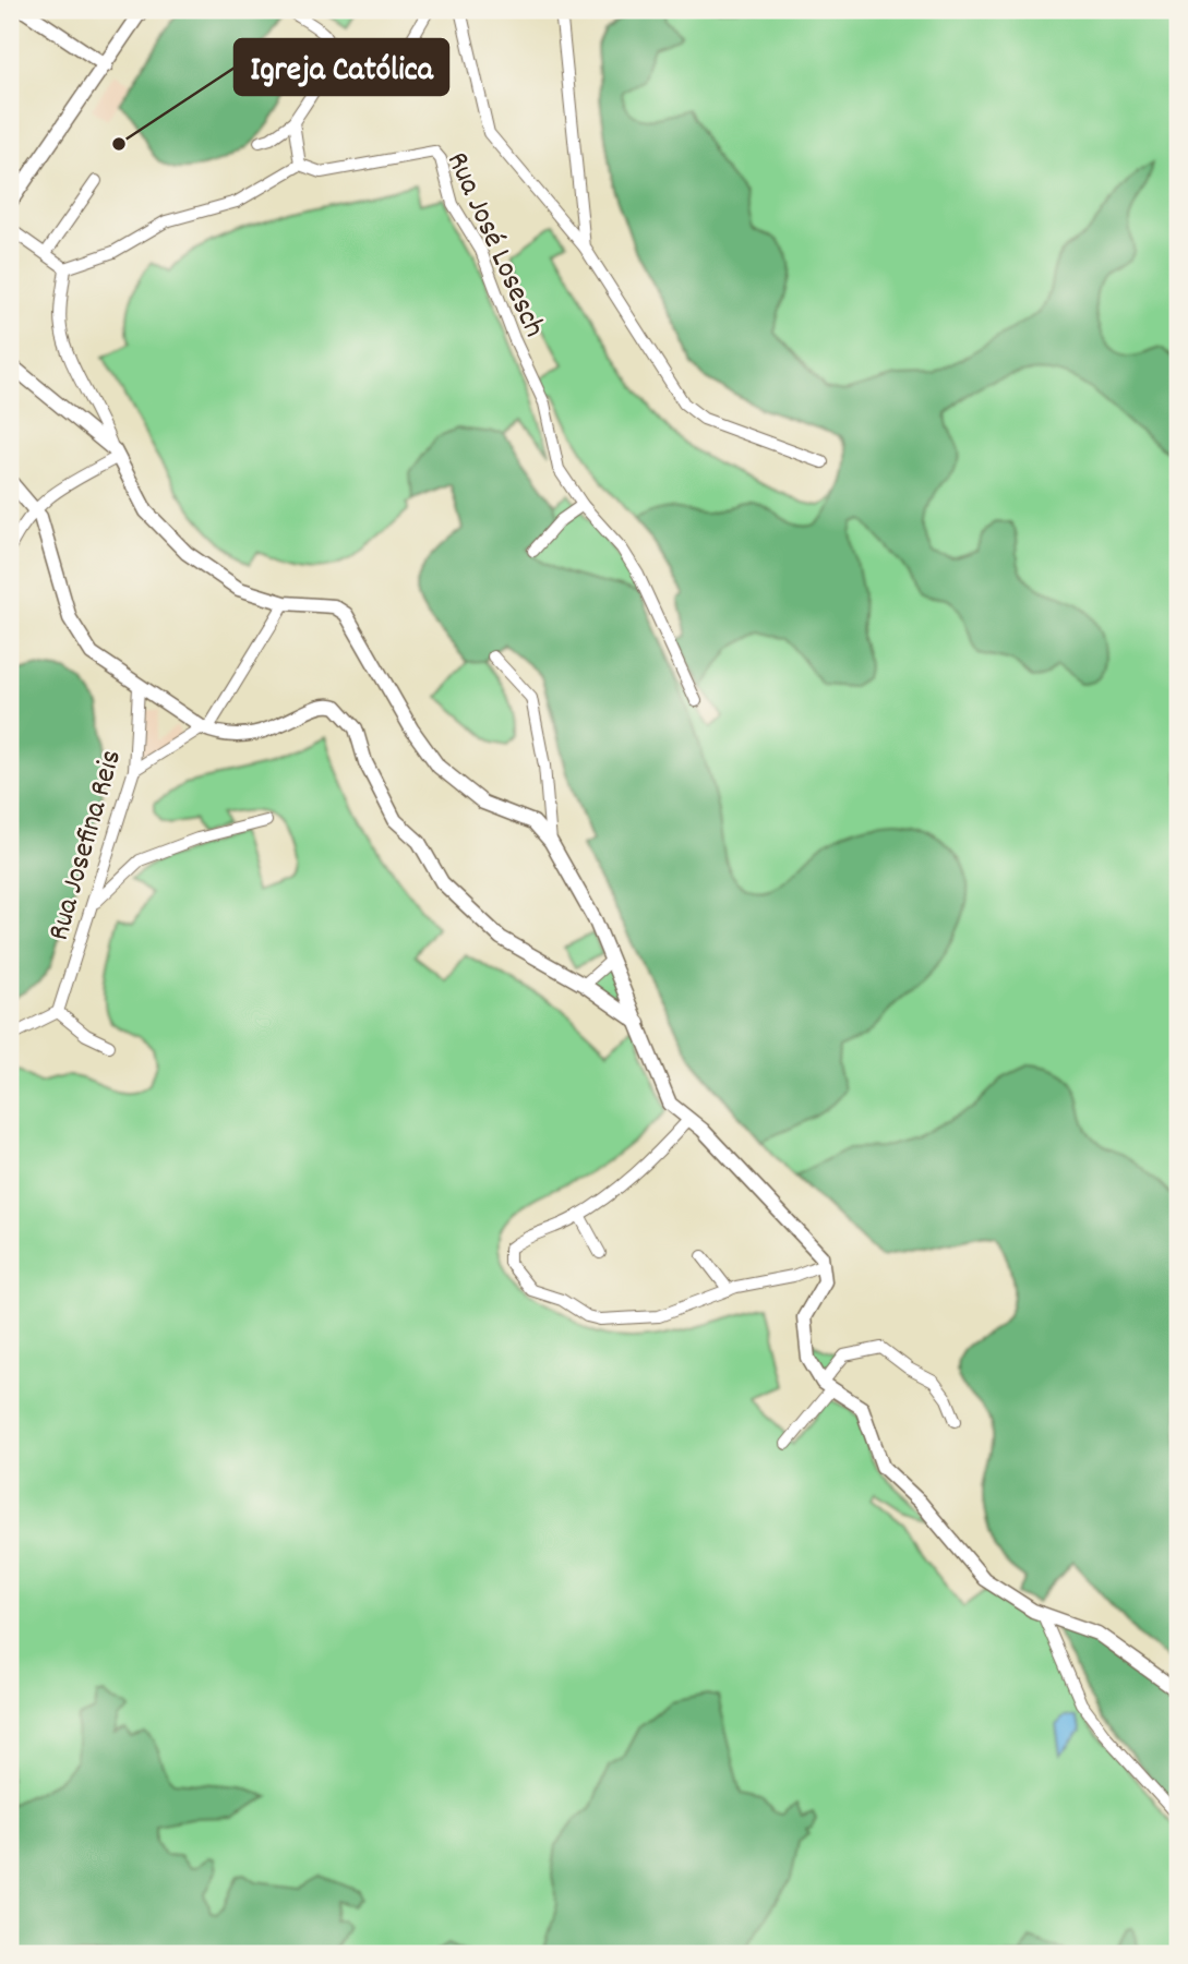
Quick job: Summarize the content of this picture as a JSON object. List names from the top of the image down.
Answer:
{
  "streets": {
    "street": ["Rua José Losesch", "Rua Josefina Reis"]
  },
  "places": ["Igreja Católica"]
}
